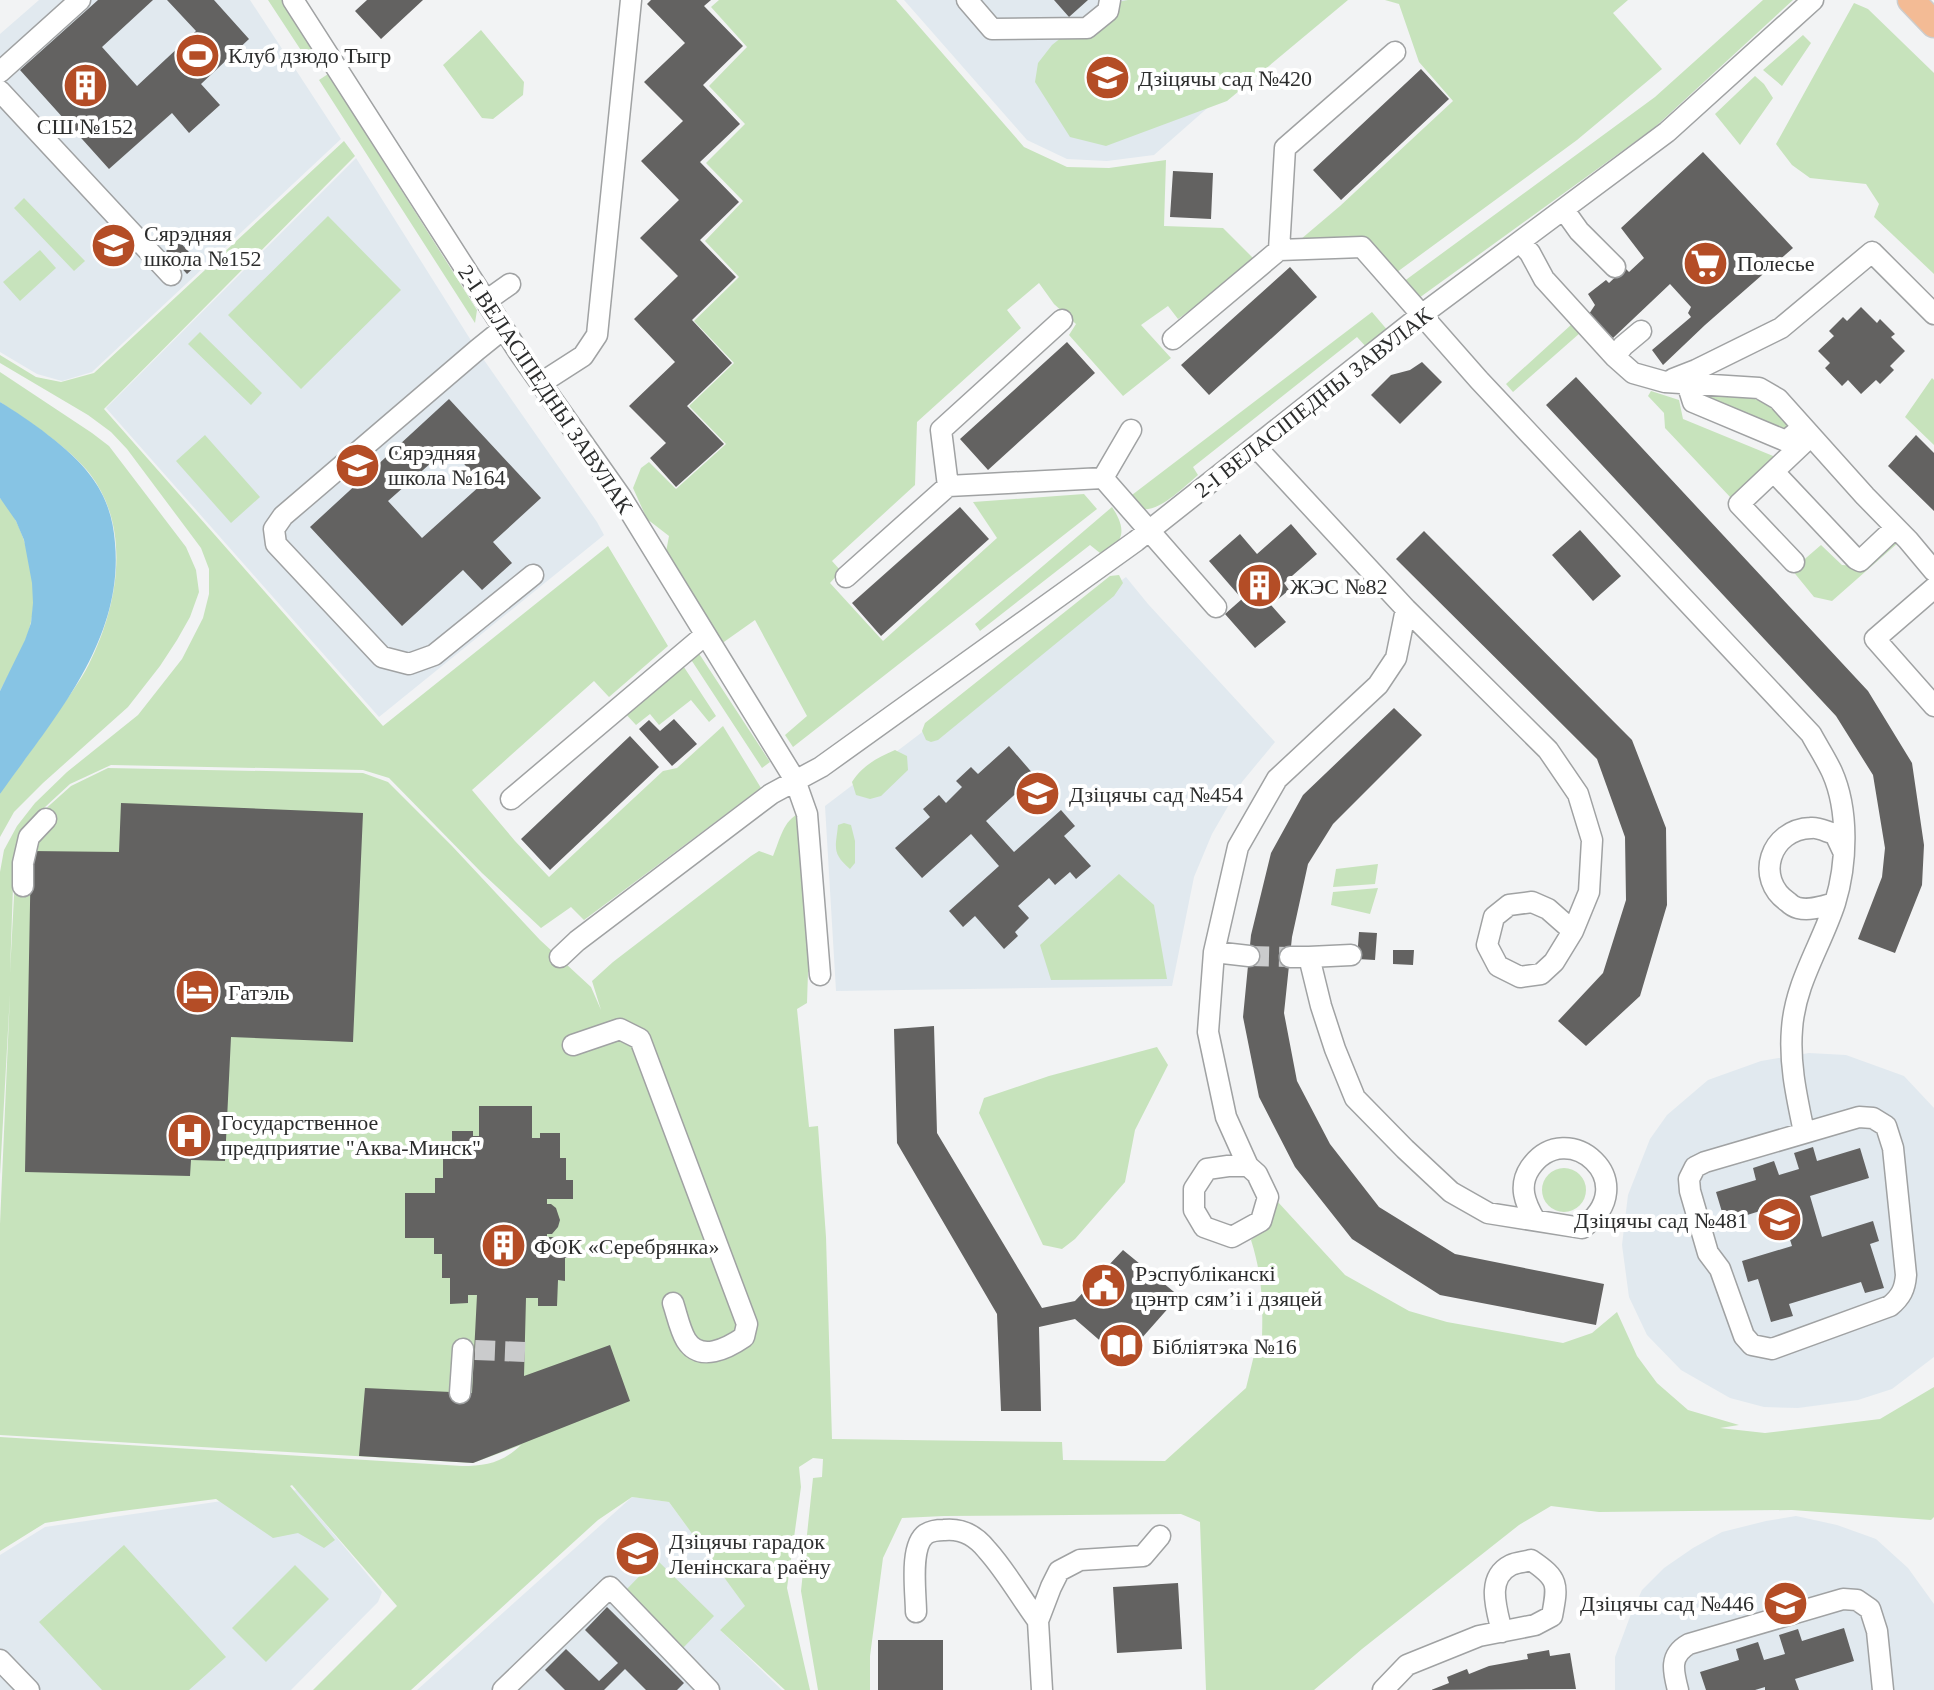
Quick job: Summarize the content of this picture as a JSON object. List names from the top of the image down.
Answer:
{
  "streets": {
    "street": ["2-І ВЕЛАСІПЕДНЫ ЗАВУЛАК"]
  },
  "places": {
    "sports": ["Клуб дзюдо Тыгр"],
    "school or university": [
      "Дзіцячы сад №420",
      "Сярэдняя школа №152",
      "Сярэдняя школа №164",
      "Дзіцячы сад №454",
      "Дзіцячы сад №481",
      "Дзіцячы гарадок Ленінскага раёну",
      "Дзіцячы сад №446"
    ],
    "building": ["СШ №152", "ЖЭС №82", "ФОК «Серебрянка»"],
    "supermarket": ["Полесье"],
    "hotel": ["Гатэль"],
    "hospital": ["Государственное предприятие \"Аква-Минск\""],
    "public building": ["Рэспубліканскі цэнтр сямʼі і дзяцей"],
    "library": ["Бібліятэка №16"]
  }
}
